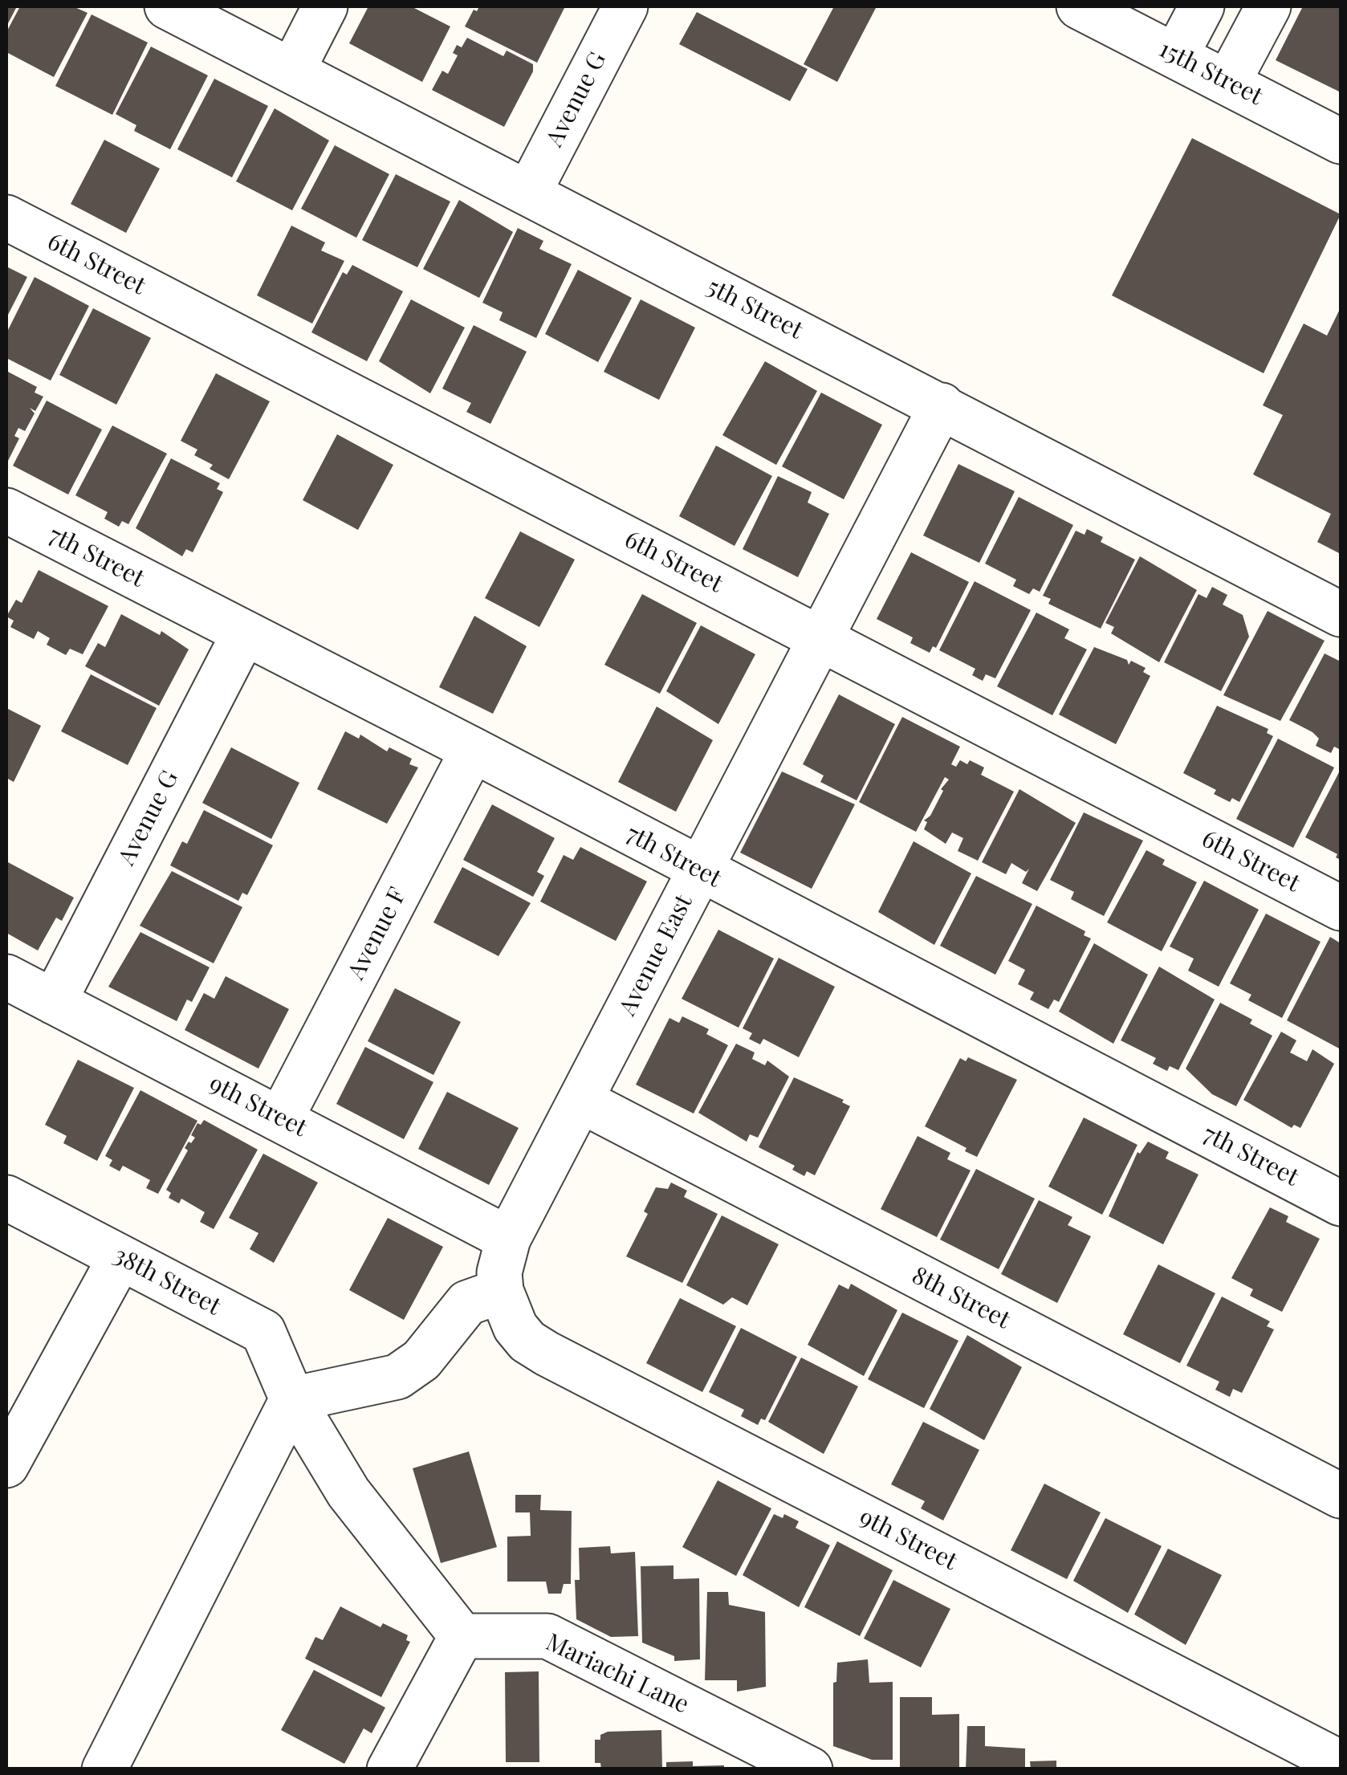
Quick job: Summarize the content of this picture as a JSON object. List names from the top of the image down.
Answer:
{
  "streets": {
    "lane": [
      "15th Street",
      "Avenue G",
      "6th Street",
      "5th Street",
      "7th Street",
      "Avenue F",
      "Avenue East",
      "9th Street",
      "38th Street",
      "8th Street",
      "Mariachi Lane"
    ]
  },
  "crossings": [
    ["Avenue G", "5th Street"],
    ["Avenue G", "7th Street"],
    ["Avenue G", "9th Street"],
    ["6th Street", "Avenue East"],
    ["5th Street", "Avenue East"],
    ["7th Street", "Avenue F"],
    ["7th Street", "Avenue East"],
    ["Avenue F", "9th Street"],
    ["Avenue East", "9th Street"],
    ["Avenue East", "8th Street"]
  ]
}
